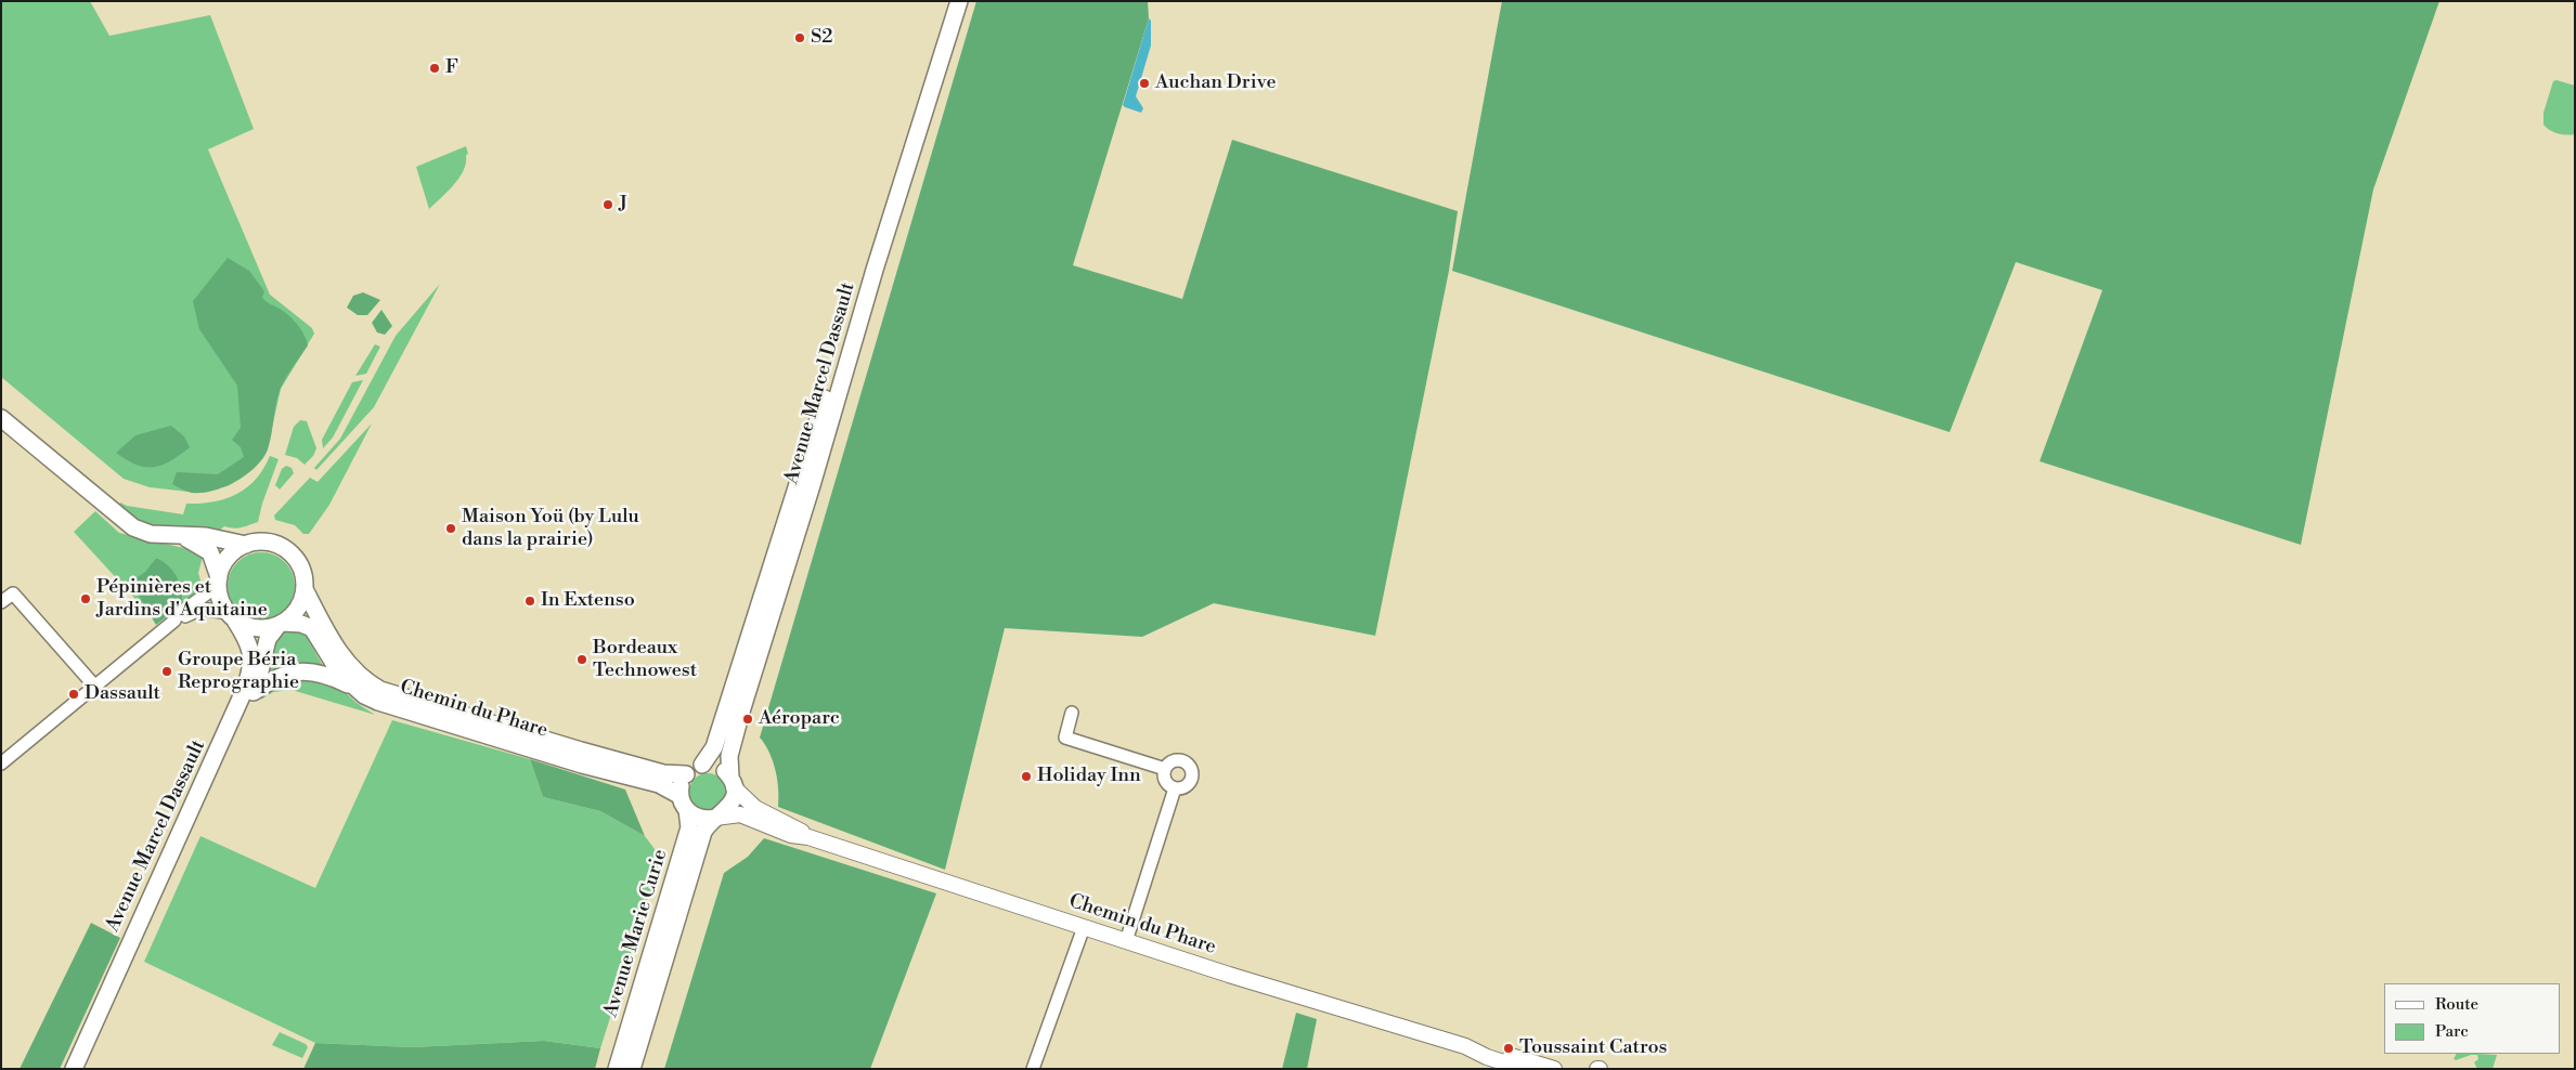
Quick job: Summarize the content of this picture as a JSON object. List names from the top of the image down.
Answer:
{
  "streets": {
    "main road": ["Avenue Marcel Dassault", "Chemin du Phare", "Avenue Marie Curie"]
  },
  "crossings": [
    ["Avenue Marcel Dassault", "Chemin du Phare"],
    ["Avenue Marcel Dassault", "Avenue Marie Curie"],
    ["Chemin du Phare", "Avenue Marie Curie"]
  ],
  "places": [
    "S2",
    "F",
    "Auchan Drive",
    "J",
    "Maison Yoü (by Lulu dans la prairie)",
    "Pépinières et Jardins d'Aquitaine",
    "In Extenso",
    "Bordeaux Technowest",
    "Groupe Béria Reprographie",
    "Dassault",
    "Aéroparc",
    "Holiday Inn",
    "Toussaint Catros"
  ],
  "legend": ["Route", "Parc"]
}
